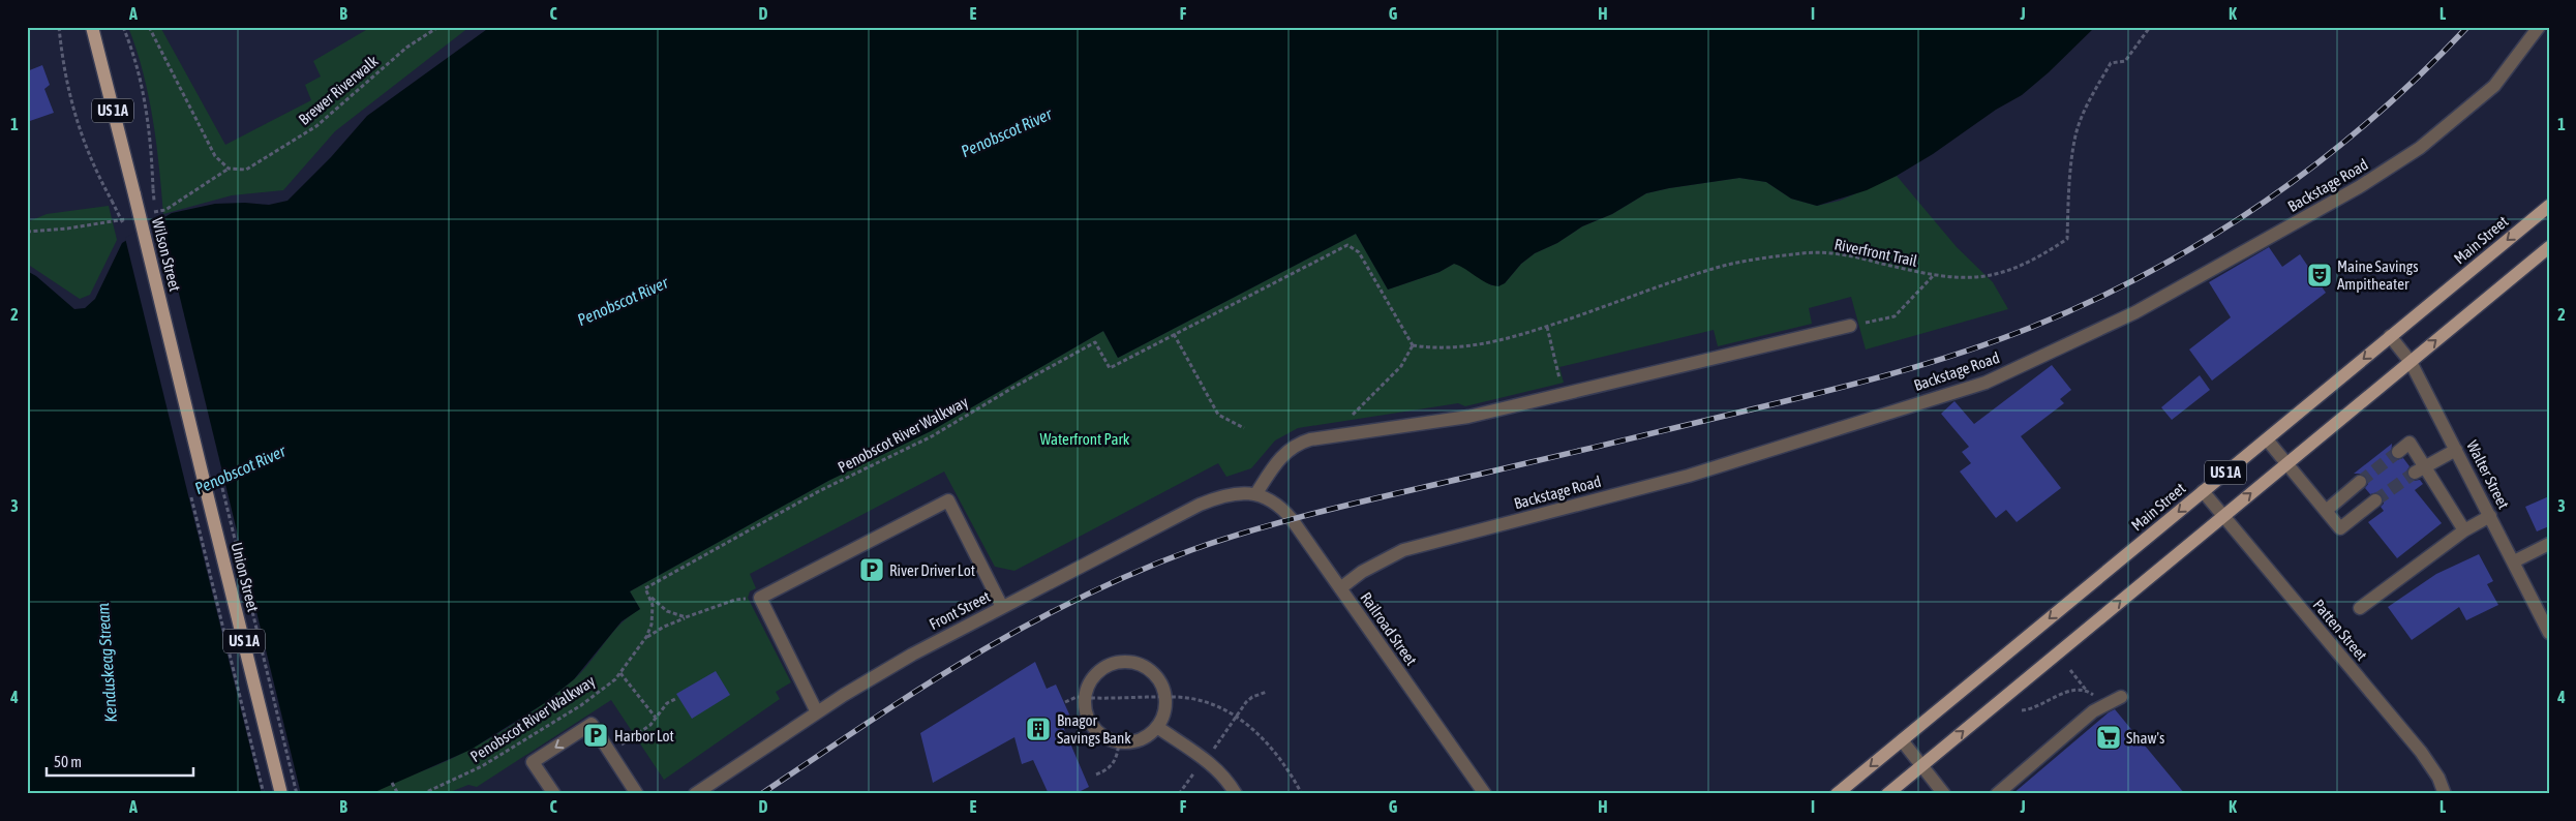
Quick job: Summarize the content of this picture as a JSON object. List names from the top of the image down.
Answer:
{
  "streets": {
    "main road": [
      "US 1A",
      "Main Street",
      "Wilson Street",
      "Union Street"
    ],
    "street": [
      "Backstage Road",
      "Walter Street",
      "Front Street",
      "Railroad Street",
      "Patten Street"
    ],
    "path": ["Brewer Riverwalk", "Riverfront Trail", "Penobscot River Walkway"]
  },
  "crossings": [
    ["US 1A", "Walter Street"],
    ["US 1A", "Patten Street"],
    ["Backstage Road", "Railroad Street"],
    ["Main Street", "Walter Street"],
    ["Main Street", "Patten Street"],
    ["Riverfront Trail", "Penobscot River Walkway"],
    ["Wilson Street", "Union Street"],
    ["Front Street", "Railroad Street"]
  ],
  "water": ["Penobscot River", "Kenduskeag Stream"],
  "parks": ["Waterfront Park"],
  "places": {
    "theatre": ["Maine Savings Ampitheater"],
    "parking": ["River Driver Lot", "Harbor Lot"],
    "building": ["Bnagor Savings Bank"],
    "supermarket": ["Shaw's"]
  },
  "scale_bar": "50 m",
  "grid": {
    "columns": [
      "A",
      "B",
      "C",
      "D",
      "E",
      "F",
      "G",
      "H",
      "I",
      "J",
      "K",
      "L"
    ],
    "rows": [
      "1",
      "2",
      "3",
      "4"
    ]
  }
}
